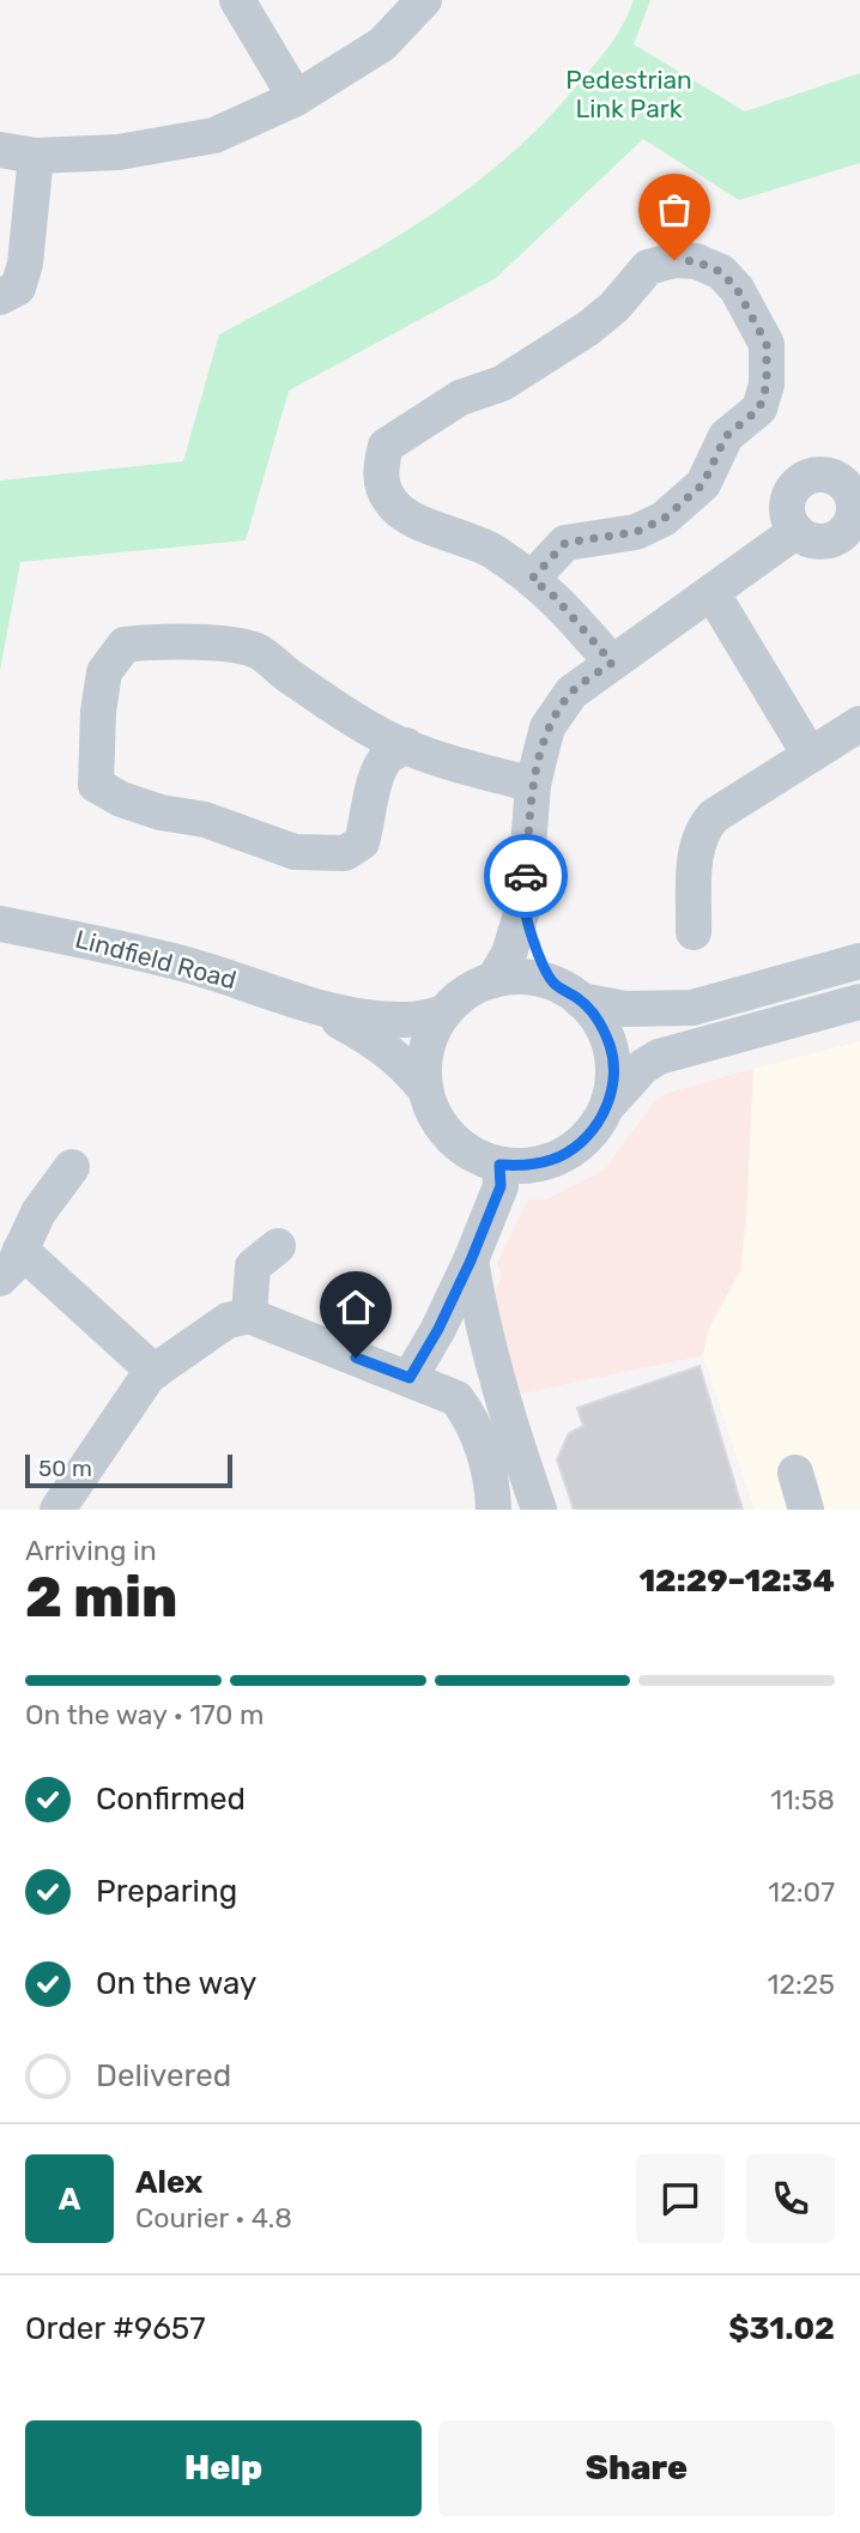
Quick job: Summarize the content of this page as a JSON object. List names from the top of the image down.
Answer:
{
  "streets": {
    "street": ["Lindfield Road"]
  },
  "parks": ["Pedestrian Link Park"],
  "scale_bar": "50 m",
  "page": {
    "scale": "50 m",
    "heading": ["2 min", "Arriving in", "12:29–12:34"],
    "panel": [
      "Alex",
      "Courier · 4.8",
      "Order #9657",
      "$31.02"
    ],
    "bar": "On the way · 170 m",
    "list": [
      ["Confirmed", "11:58"],
      ["Preparing", "12:07"],
      ["On the way", "12:25"],
      "Delivered"
    ],
    "round": "A",
    "buttons": ["Help", "Share"]
  }
}
